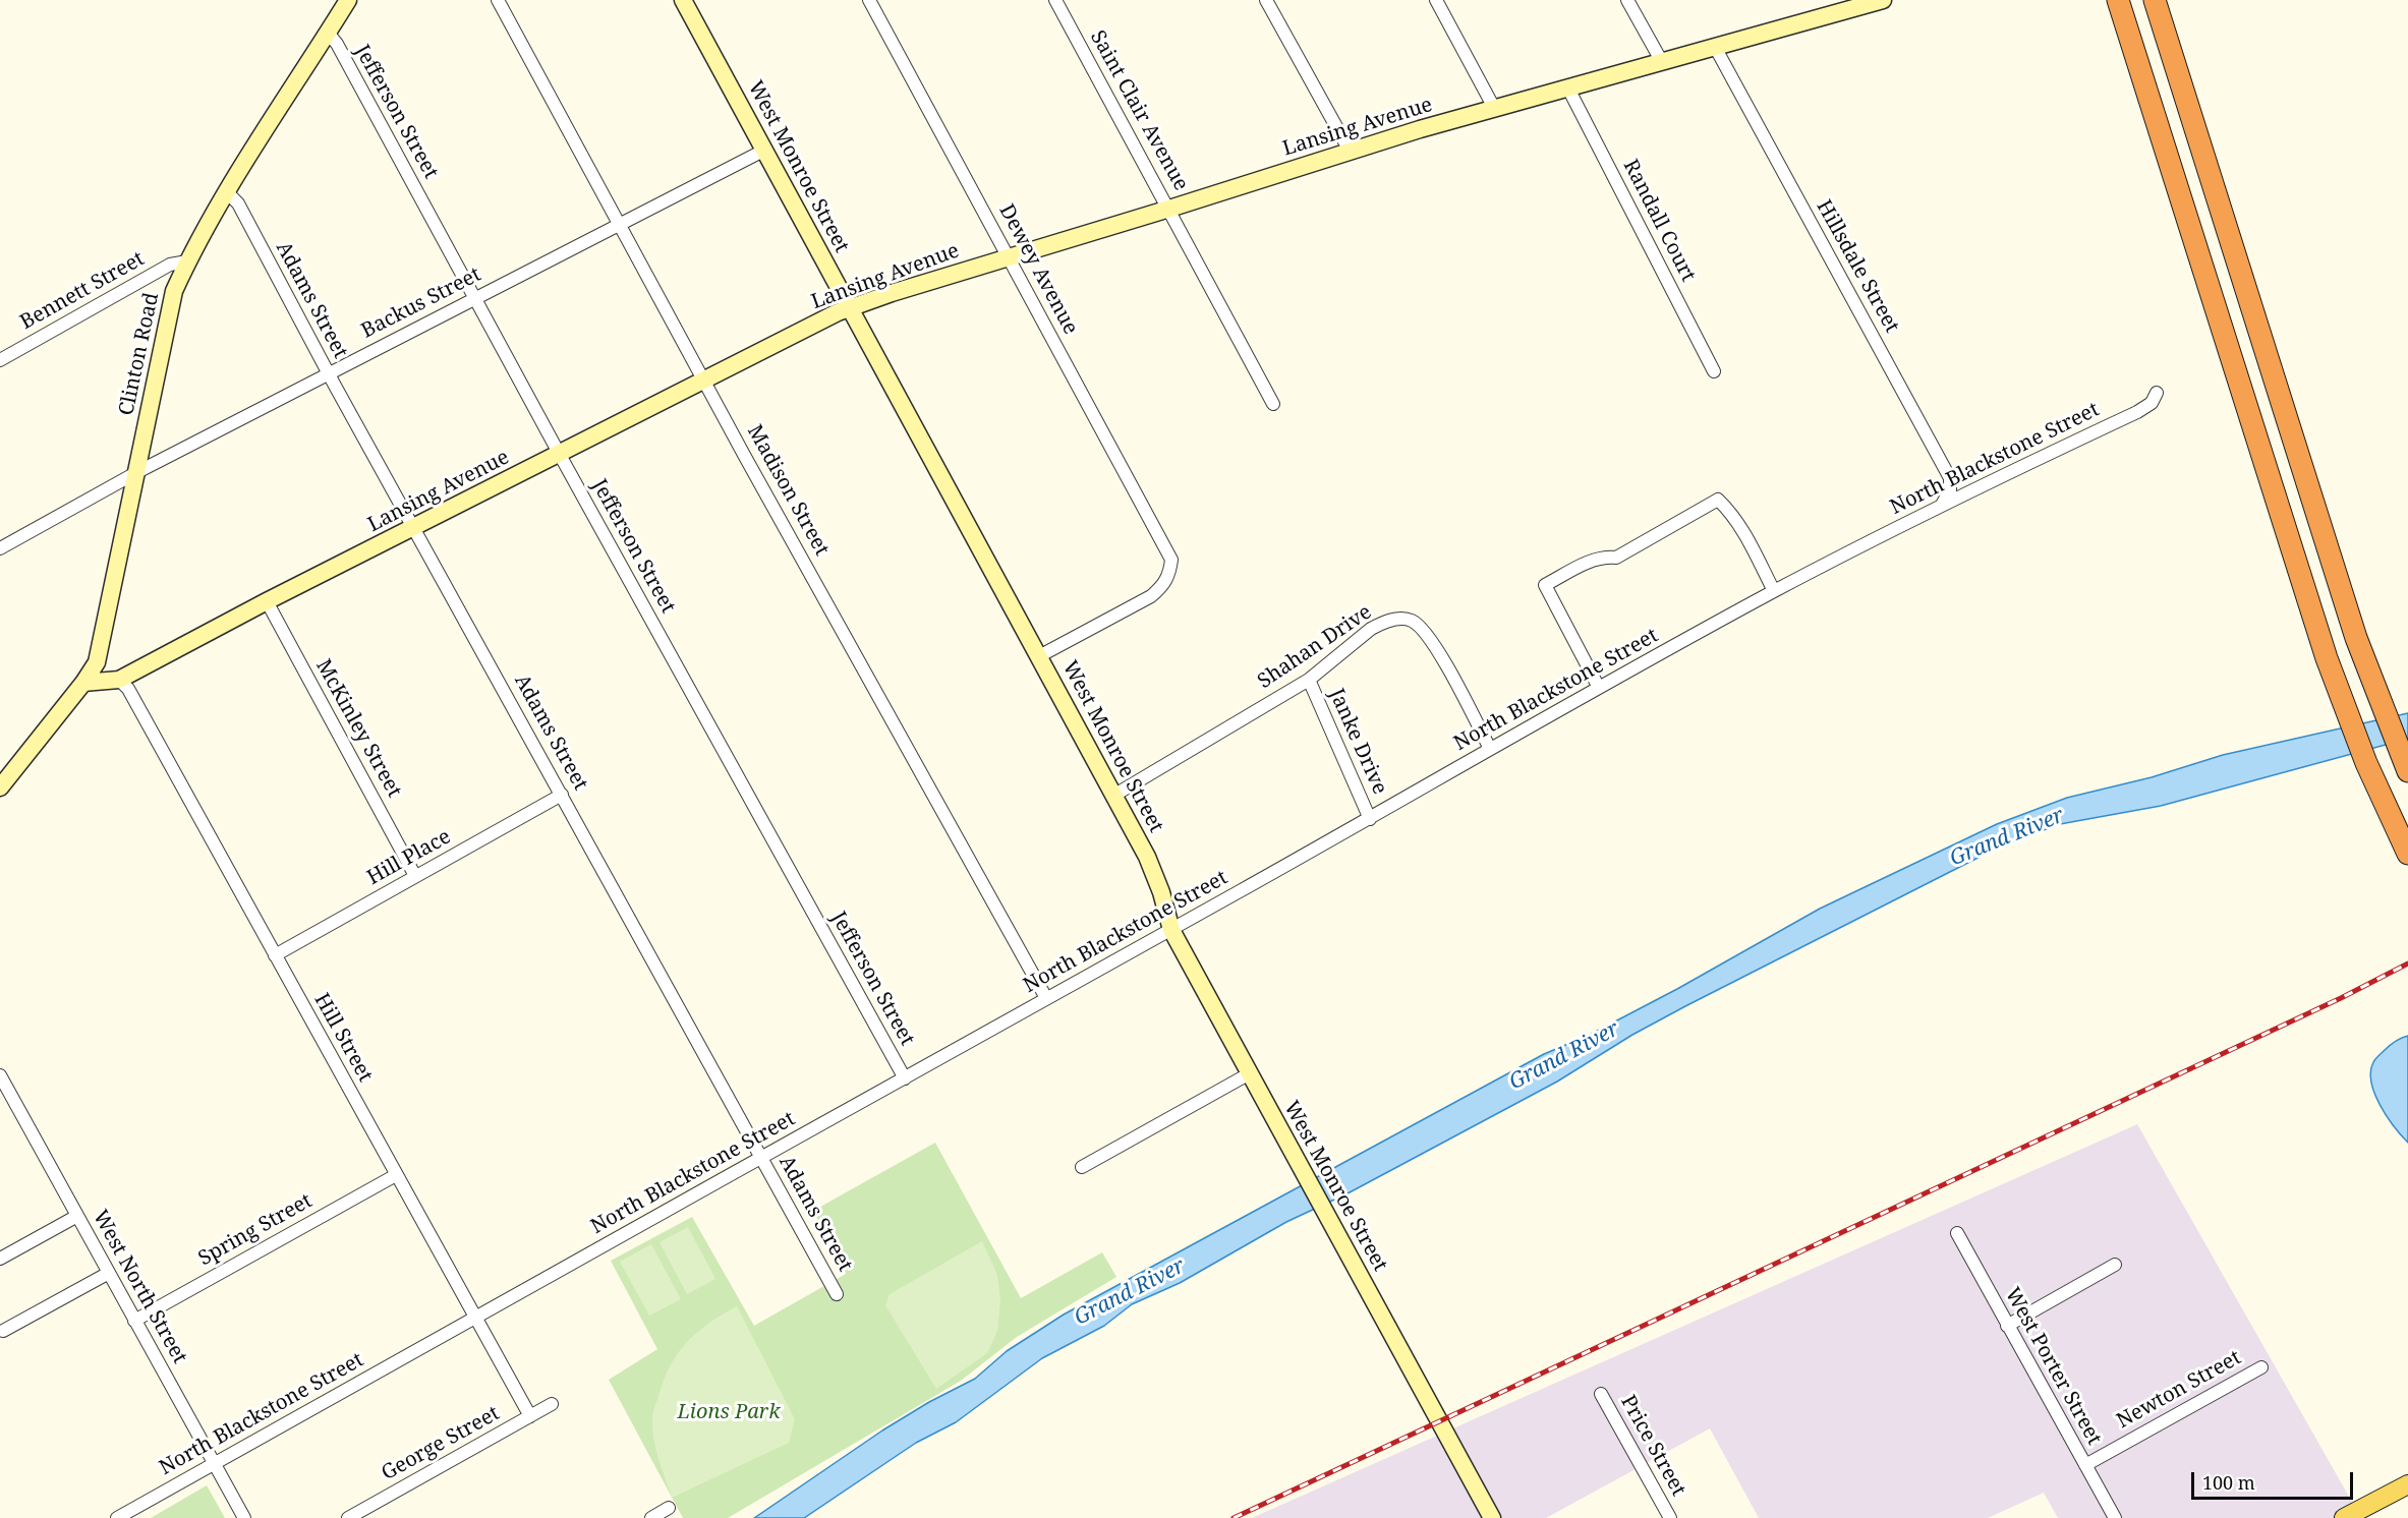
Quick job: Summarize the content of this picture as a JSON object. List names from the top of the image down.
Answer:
{
  "streets": {
    "main road": ["Lansing Avenue", "West Monroe Street", "Clinton Road"],
    "street": [
      "Saint Clair Avenue",
      "Jefferson Street",
      "Randall Court",
      "Hillsdale Street",
      "Dewey Avenue",
      "Bennett Street",
      "Adams Street",
      "Backus Street",
      "North Blackstone Street",
      "Madison Street",
      "Shahan Drive",
      "McKinley Street",
      "Janke Drive",
      "Hill Place",
      "Hill Street",
      "Spring Street",
      "West North Street",
      "West Porter Street",
      "Newton Street",
      "George Street",
      "Price Street"
    ]
  },
  "crossings": [
    ["Saint Clair Avenue", "Lansing Avenue"],
    ["Jefferson Street", "Lansing Avenue"],
    ["Jefferson Street", "Backus Street"],
    ["Jefferson Street", "Clinton Road"],
    ["Jefferson Street", "North Blackstone Street"],
    ["Lansing Avenue", "West Monroe Street"],
    ["Lansing Avenue", "Randall Court"],
    ["Lansing Avenue", "Hillsdale Street"],
    ["Lansing Avenue", "Dewey Avenue"],
    ["Lansing Avenue", "Adams Street"],
    ["Lansing Avenue", "Clinton Road"],
    ["Lansing Avenue", "Madison Street"],
    ["Lansing Avenue", "McKinley Street"],
    ["Lansing Avenue", "Hill Street"],
    ["West Monroe Street", "Dewey Avenue"],
    ["West Monroe Street", "Backus Street"],
    ["West Monroe Street", "North Blackstone Street"],
    ["West Monroe Street", "Shahan Drive"],
    ["Hillsdale Street", "North Blackstone Street"],
    ["Bennett Street", "Clinton Road"],
    ["Adams Street", "Backus Street"],
    ["Adams Street", "Clinton Road"],
    ["Adams Street", "North Blackstone Street"],
    ["Adams Street", "Hill Place"],
    ["Backus Street", "Clinton Road"],
    ["Backus Street", "Madison Street"],
    ["North Blackstone Street", "Madison Street"],
    ["North Blackstone Street", "Shahan Drive"],
    ["North Blackstone Street", "Janke Drive"],
    ["North Blackstone Street", "Hill Street"],
    ["North Blackstone Street", "West North Street"],
    ["Shahan Drive", "Janke Drive"],
    ["McKinley Street", "Hill Place"],
    ["Hill Place", "Hill Street"],
    ["Hill Street", "Spring Street"],
    ["Hill Street", "George Street"],
    ["Spring Street", "West North Street"],
    ["West Porter Street", "Newton Street"]
  ],
  "water": ["Grand River"],
  "parks": ["Lions Park"],
  "scale_bar": "100 m"
}
